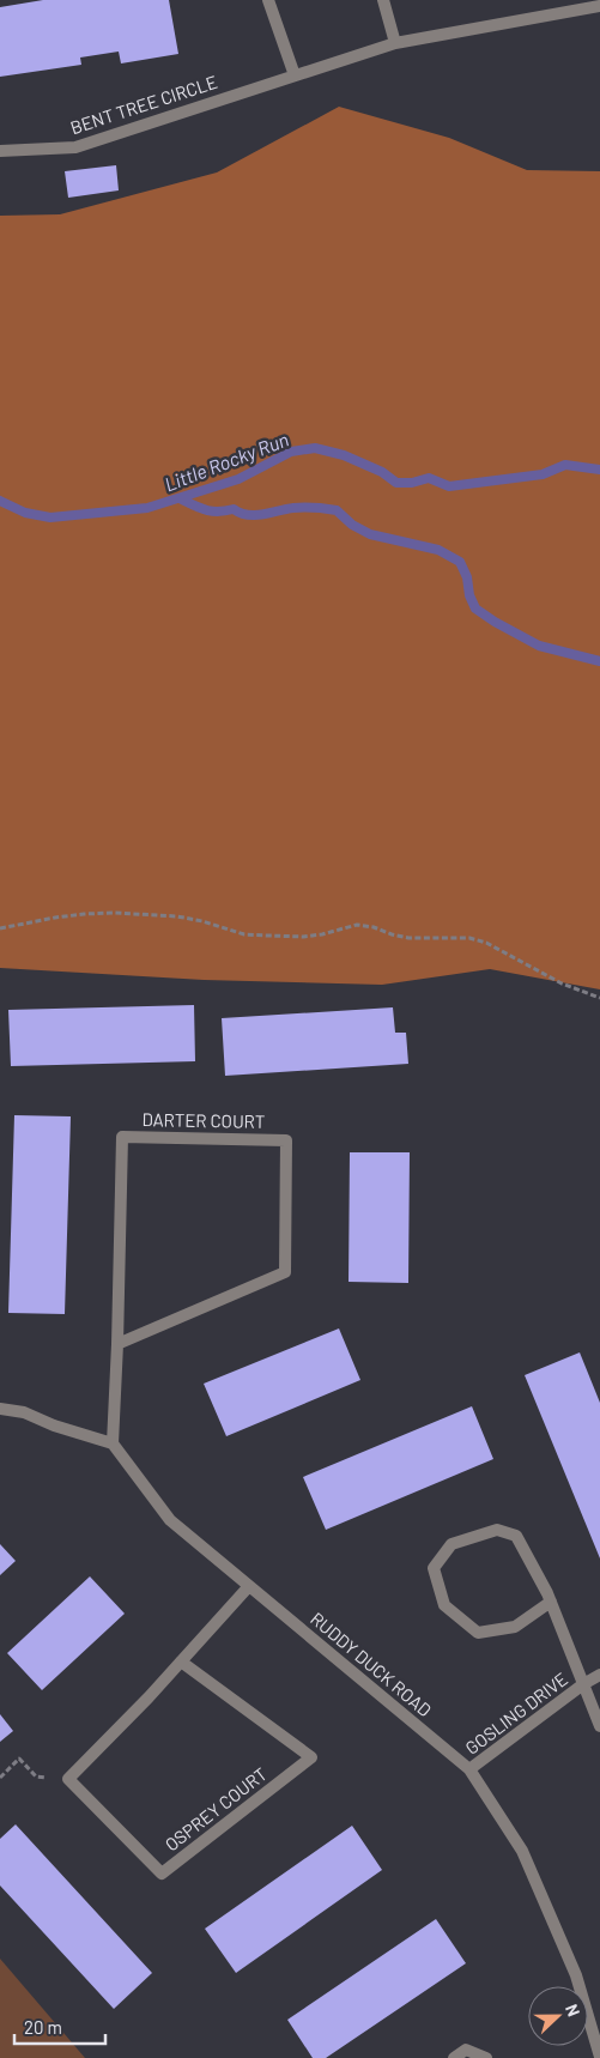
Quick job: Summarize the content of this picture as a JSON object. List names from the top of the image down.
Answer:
{
  "streets": {
    "street": [
      "BENT TREE CIRCLE",
      "DARTER COURT",
      "RUDDY DUCK ROAD",
      "GOSLING DRIVE",
      "OSPREY COURT"
    ]
  },
  "crossings": [
    ["DARTER COURT", "RUDDY DUCK ROAD"],
    ["RUDDY DUCK ROAD", "GOSLING DRIVE"]
  ],
  "water": ["Little Rocky Run"],
  "scale_bar": "20 m",
  "north": "right"
}
